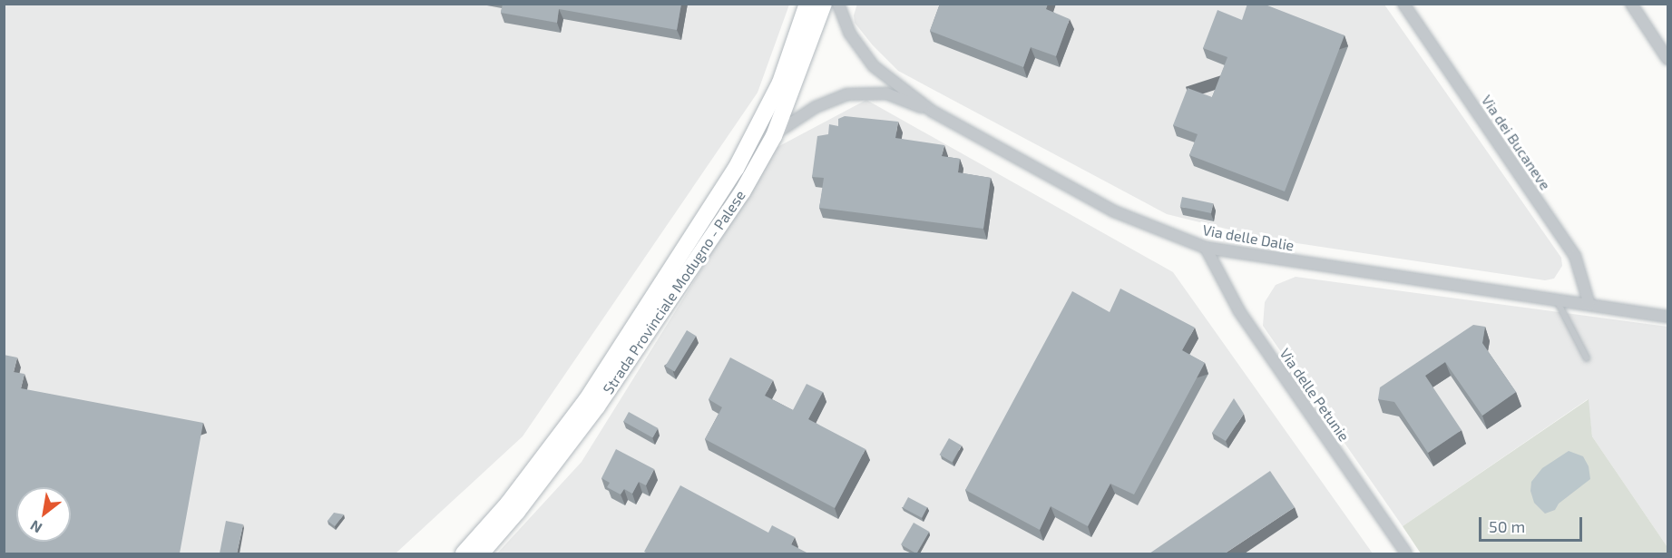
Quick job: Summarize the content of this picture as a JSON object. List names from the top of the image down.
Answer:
{
  "streets": {
    "main road": ["Strada Provinciale Modugno - Palese"],
    "street": ["Via dei Bucaneve", "Via delle Dalie", "Via delle Petunie"]
  },
  "crossings": [
    ["Via dei Bucaneve", "Via delle Dalie"],
    ["Via delle Dalie", "Via delle Petunie"]
  ],
  "scale_bar": "50 m",
  "north": "bottom left"
}
